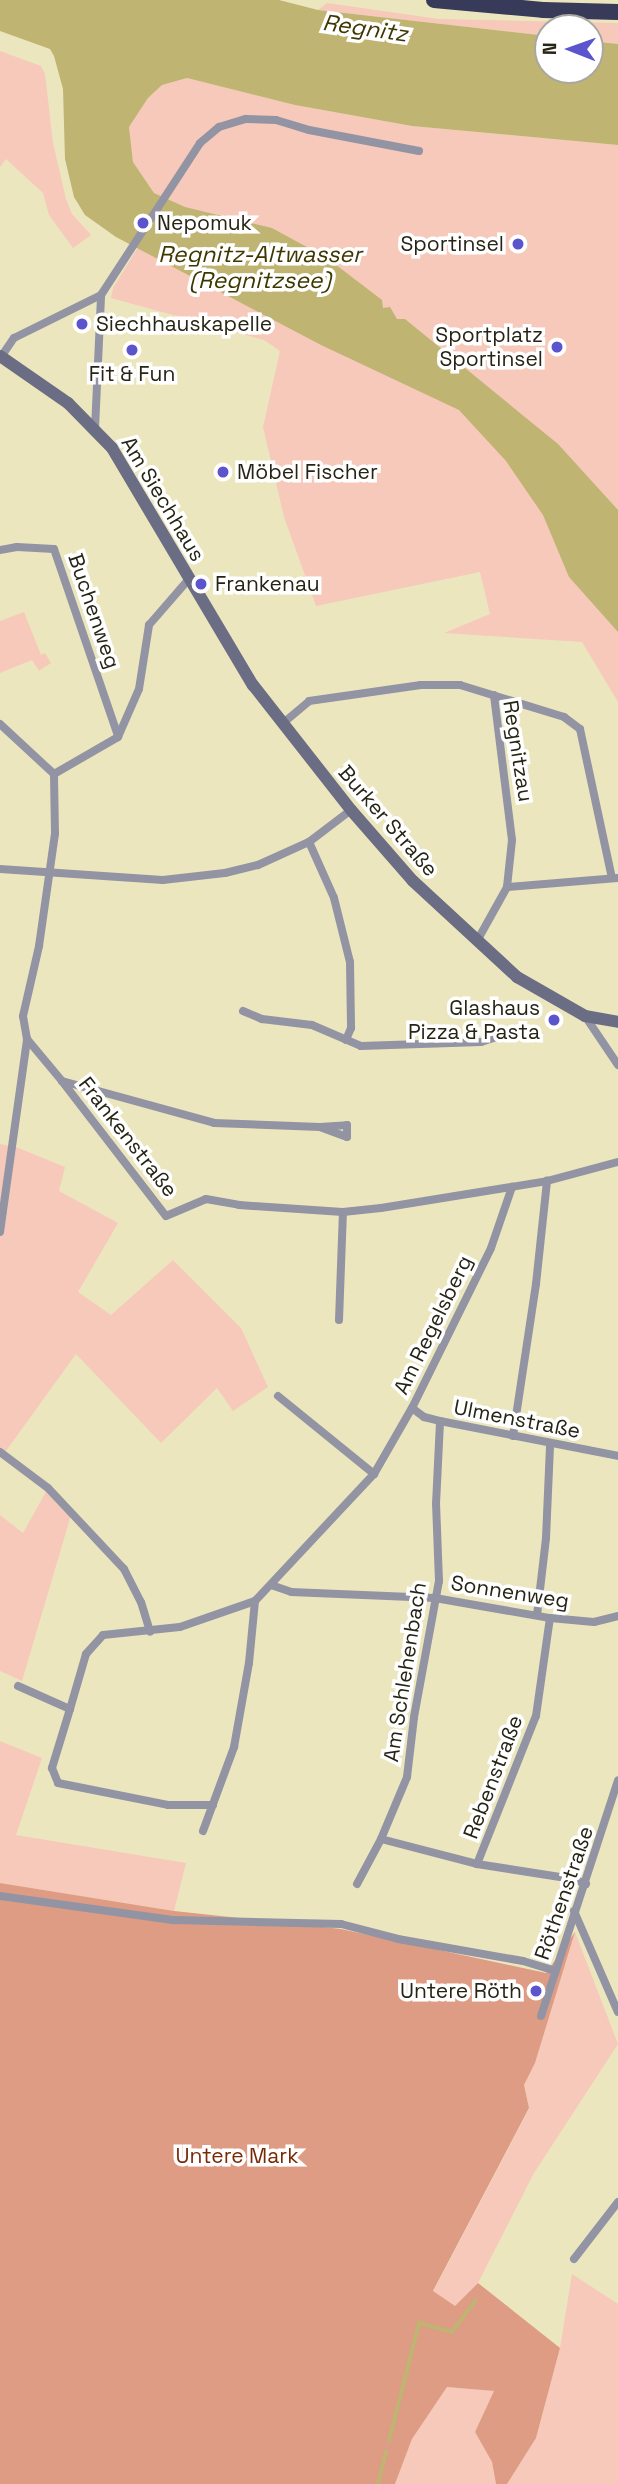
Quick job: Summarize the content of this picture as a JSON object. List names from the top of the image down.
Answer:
{
  "streets": {
    "main road": ["Am Siechhaus", "Burker Straße"],
    "street": [
      "Buchenweg",
      "Regnitzau",
      "Frankenstraße",
      "Am Regelsberg",
      "Ulmenstraße",
      "Sonnenweg",
      "Am Schlehenbach",
      "Rebenstraße",
      "Röthenstraße"
    ]
  },
  "crossings": [
    ["Am Siechhaus", "Burker Straße"],
    ["Regnitzau", "Burker Straße"],
    ["Frankenstraße", "Am Regelsberg"],
    ["Am Regelsberg", "Ulmenstraße"],
    ["Am Regelsberg", "Sonnenweg"],
    ["Ulmenstraße", "Am Schlehenbach"],
    ["Sonnenweg", "Am Schlehenbach"],
    ["Sonnenweg", "Rebenstraße"]
  ],
  "water": ["Regnitz", "Regnitz-Altwasser (Regnitzsee)"],
  "parks": ["Untere Mark"],
  "places": [
    "Nepomuk",
    "Sportinsel",
    "Siechhauskapelle",
    "Sportplatz Sportinsel",
    "Fit & Fun",
    "Möbel Fischer",
    "Frankenau",
    "Glashaus Pizza & Pasta",
    "Untere Röth"
  ],
  "north": "left"
}
